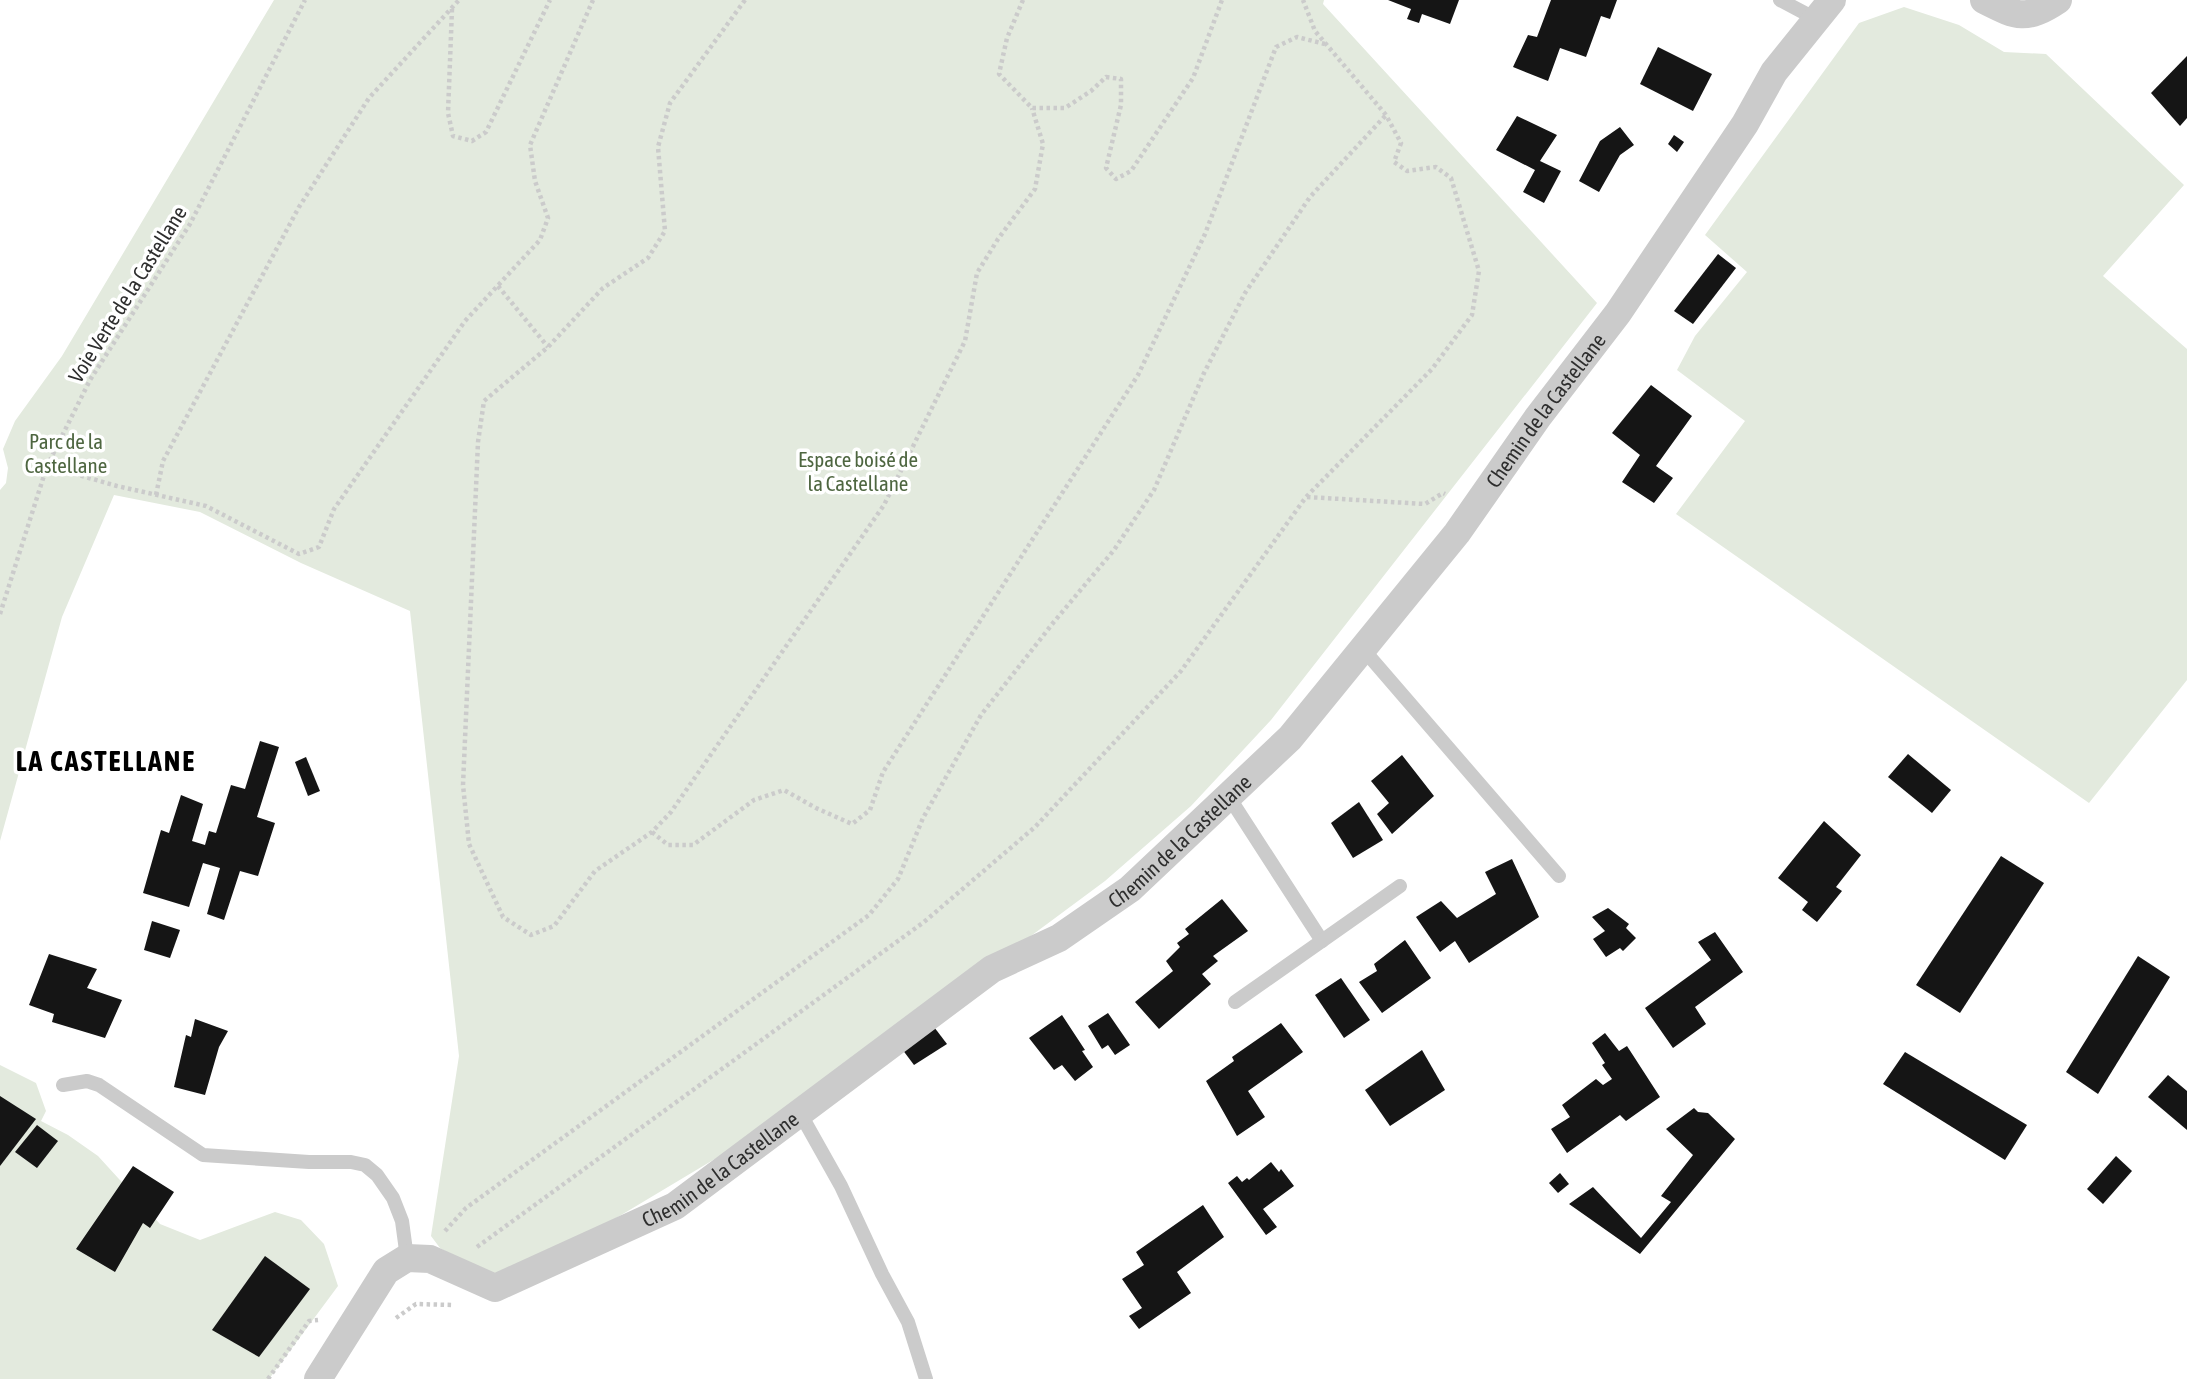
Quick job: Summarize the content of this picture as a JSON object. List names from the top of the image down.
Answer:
{
  "streets": {
    "street": ["Chemin de la Castellane"],
    "path": ["Voie Verte de la Castellane"]
  },
  "districts": ["LA CASTELLANE"],
  "parks": ["Parc de la Castellane", "Espace boisé de la Castellane"]
}
